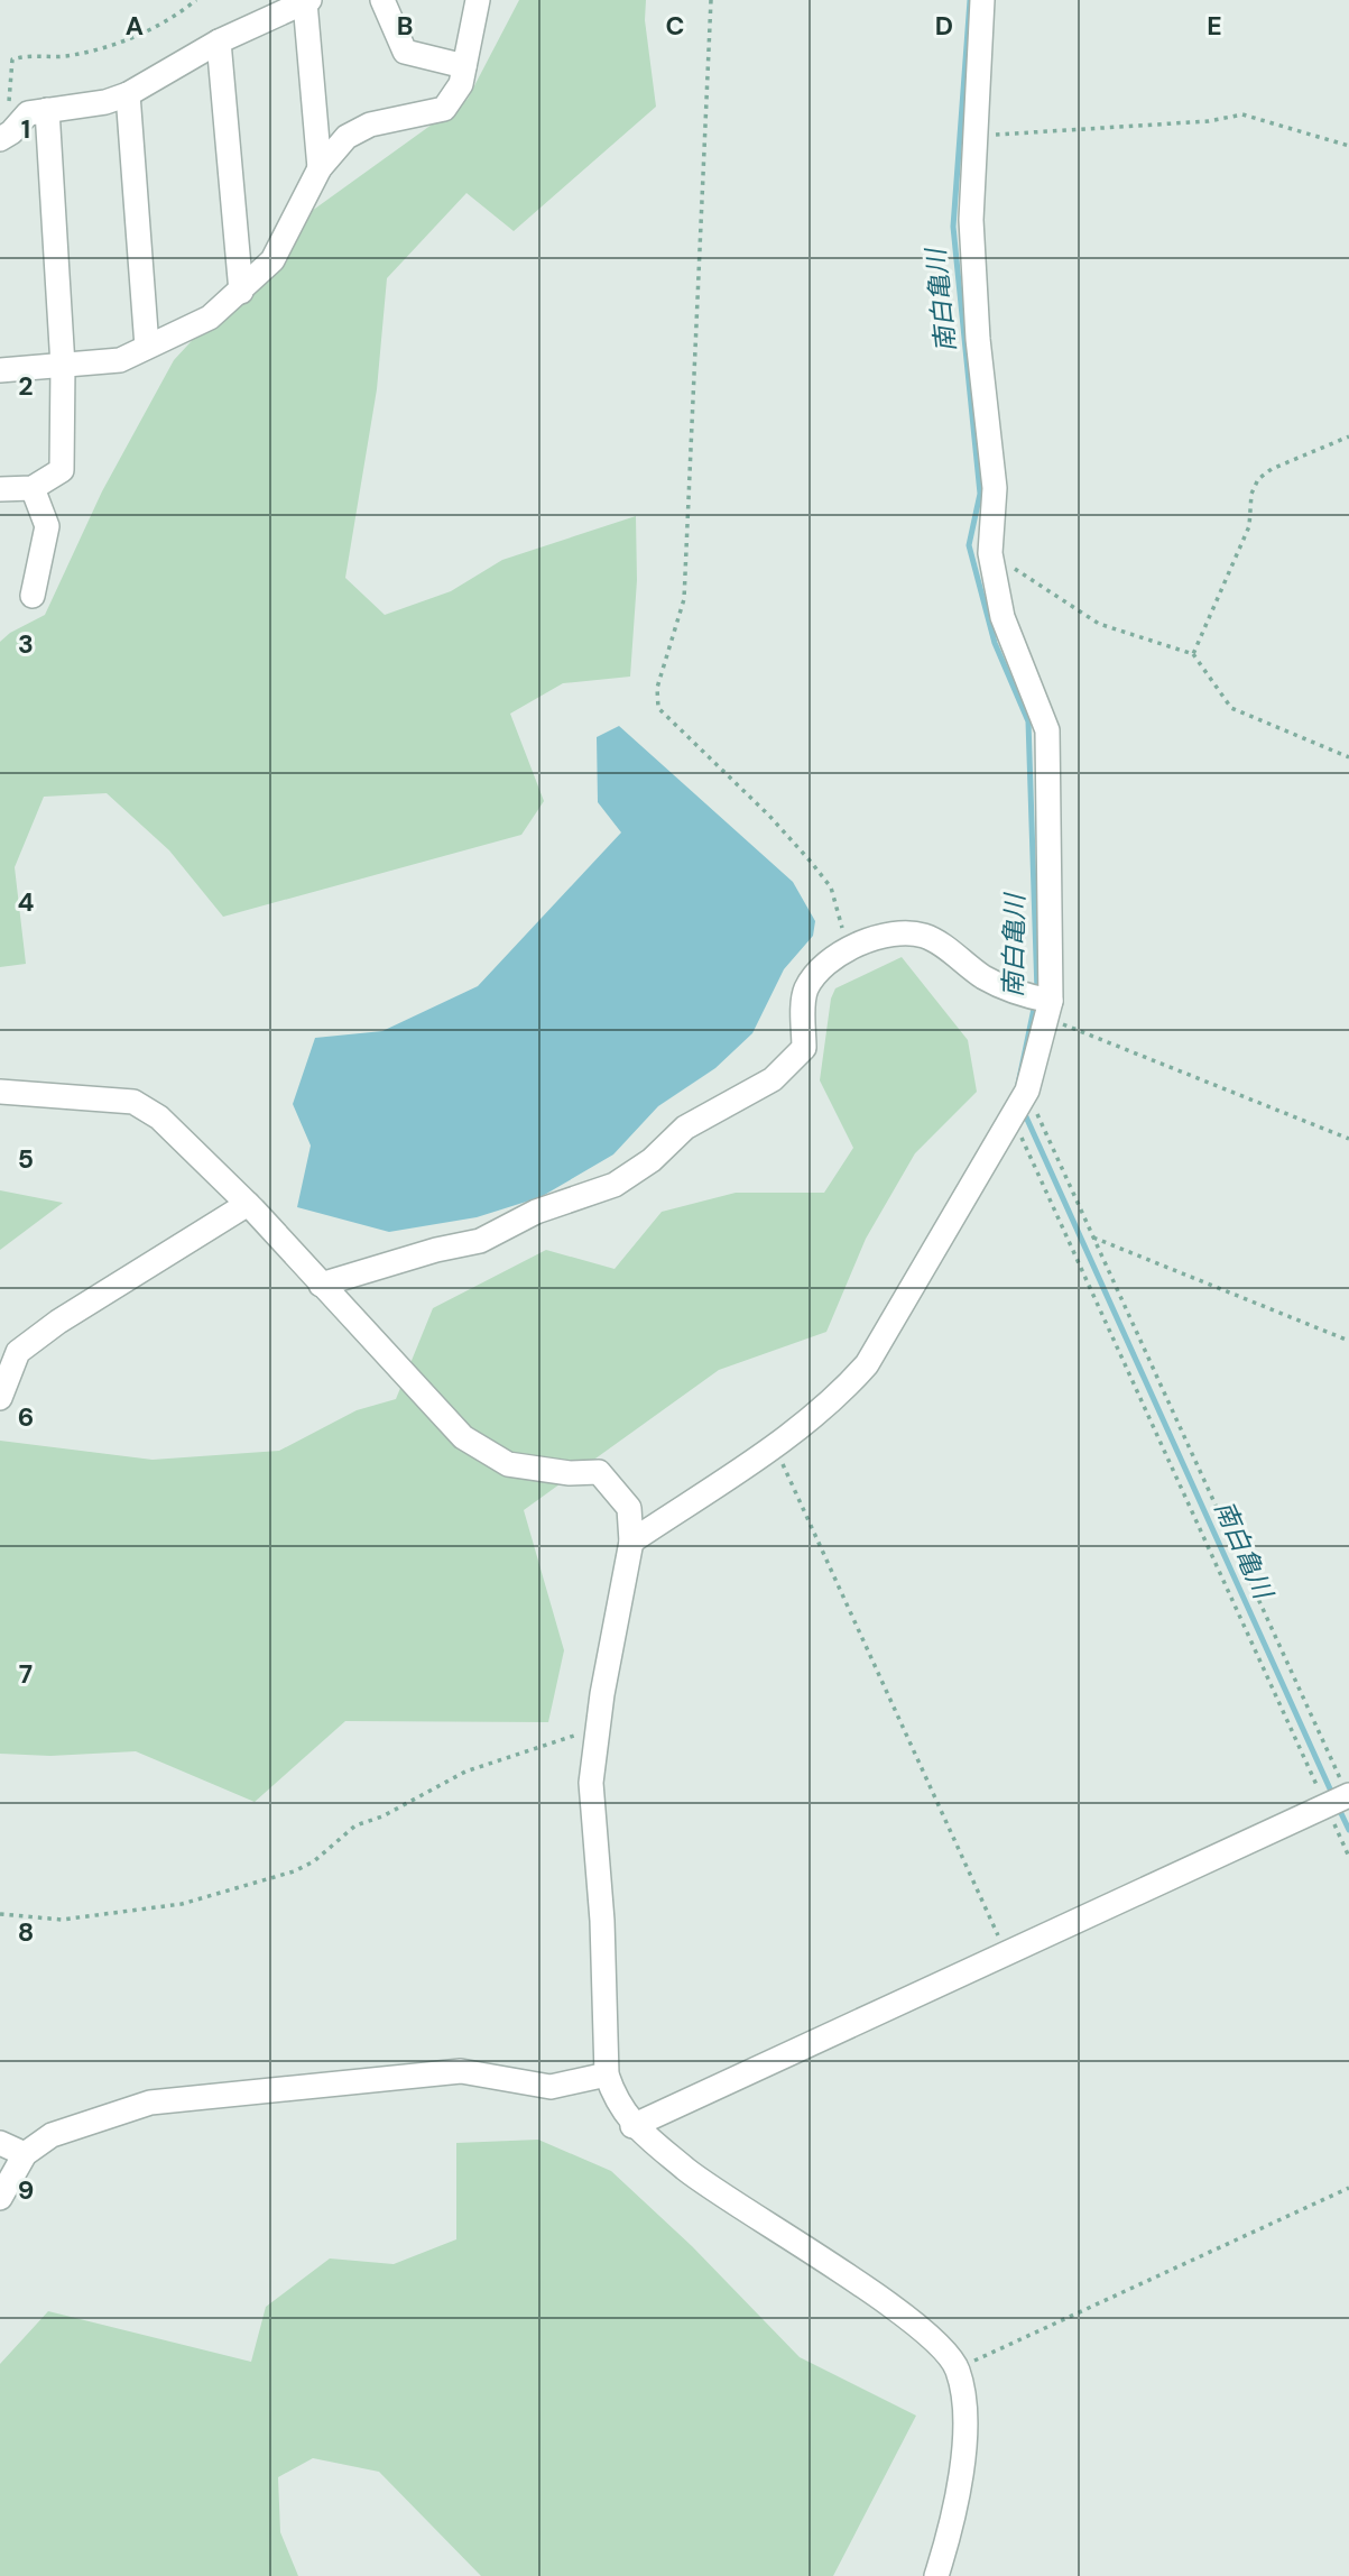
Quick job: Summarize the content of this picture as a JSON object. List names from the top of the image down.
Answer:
{
  "water": ["南白亀川"],
  "grid": {
    "columns": [
      "A",
      "B",
      "C",
      "D",
      "E"
    ],
    "rows": [
      "1",
      "2",
      "3",
      "4",
      "5",
      "6",
      "7",
      "8",
      "9"
    ]
  }
}
